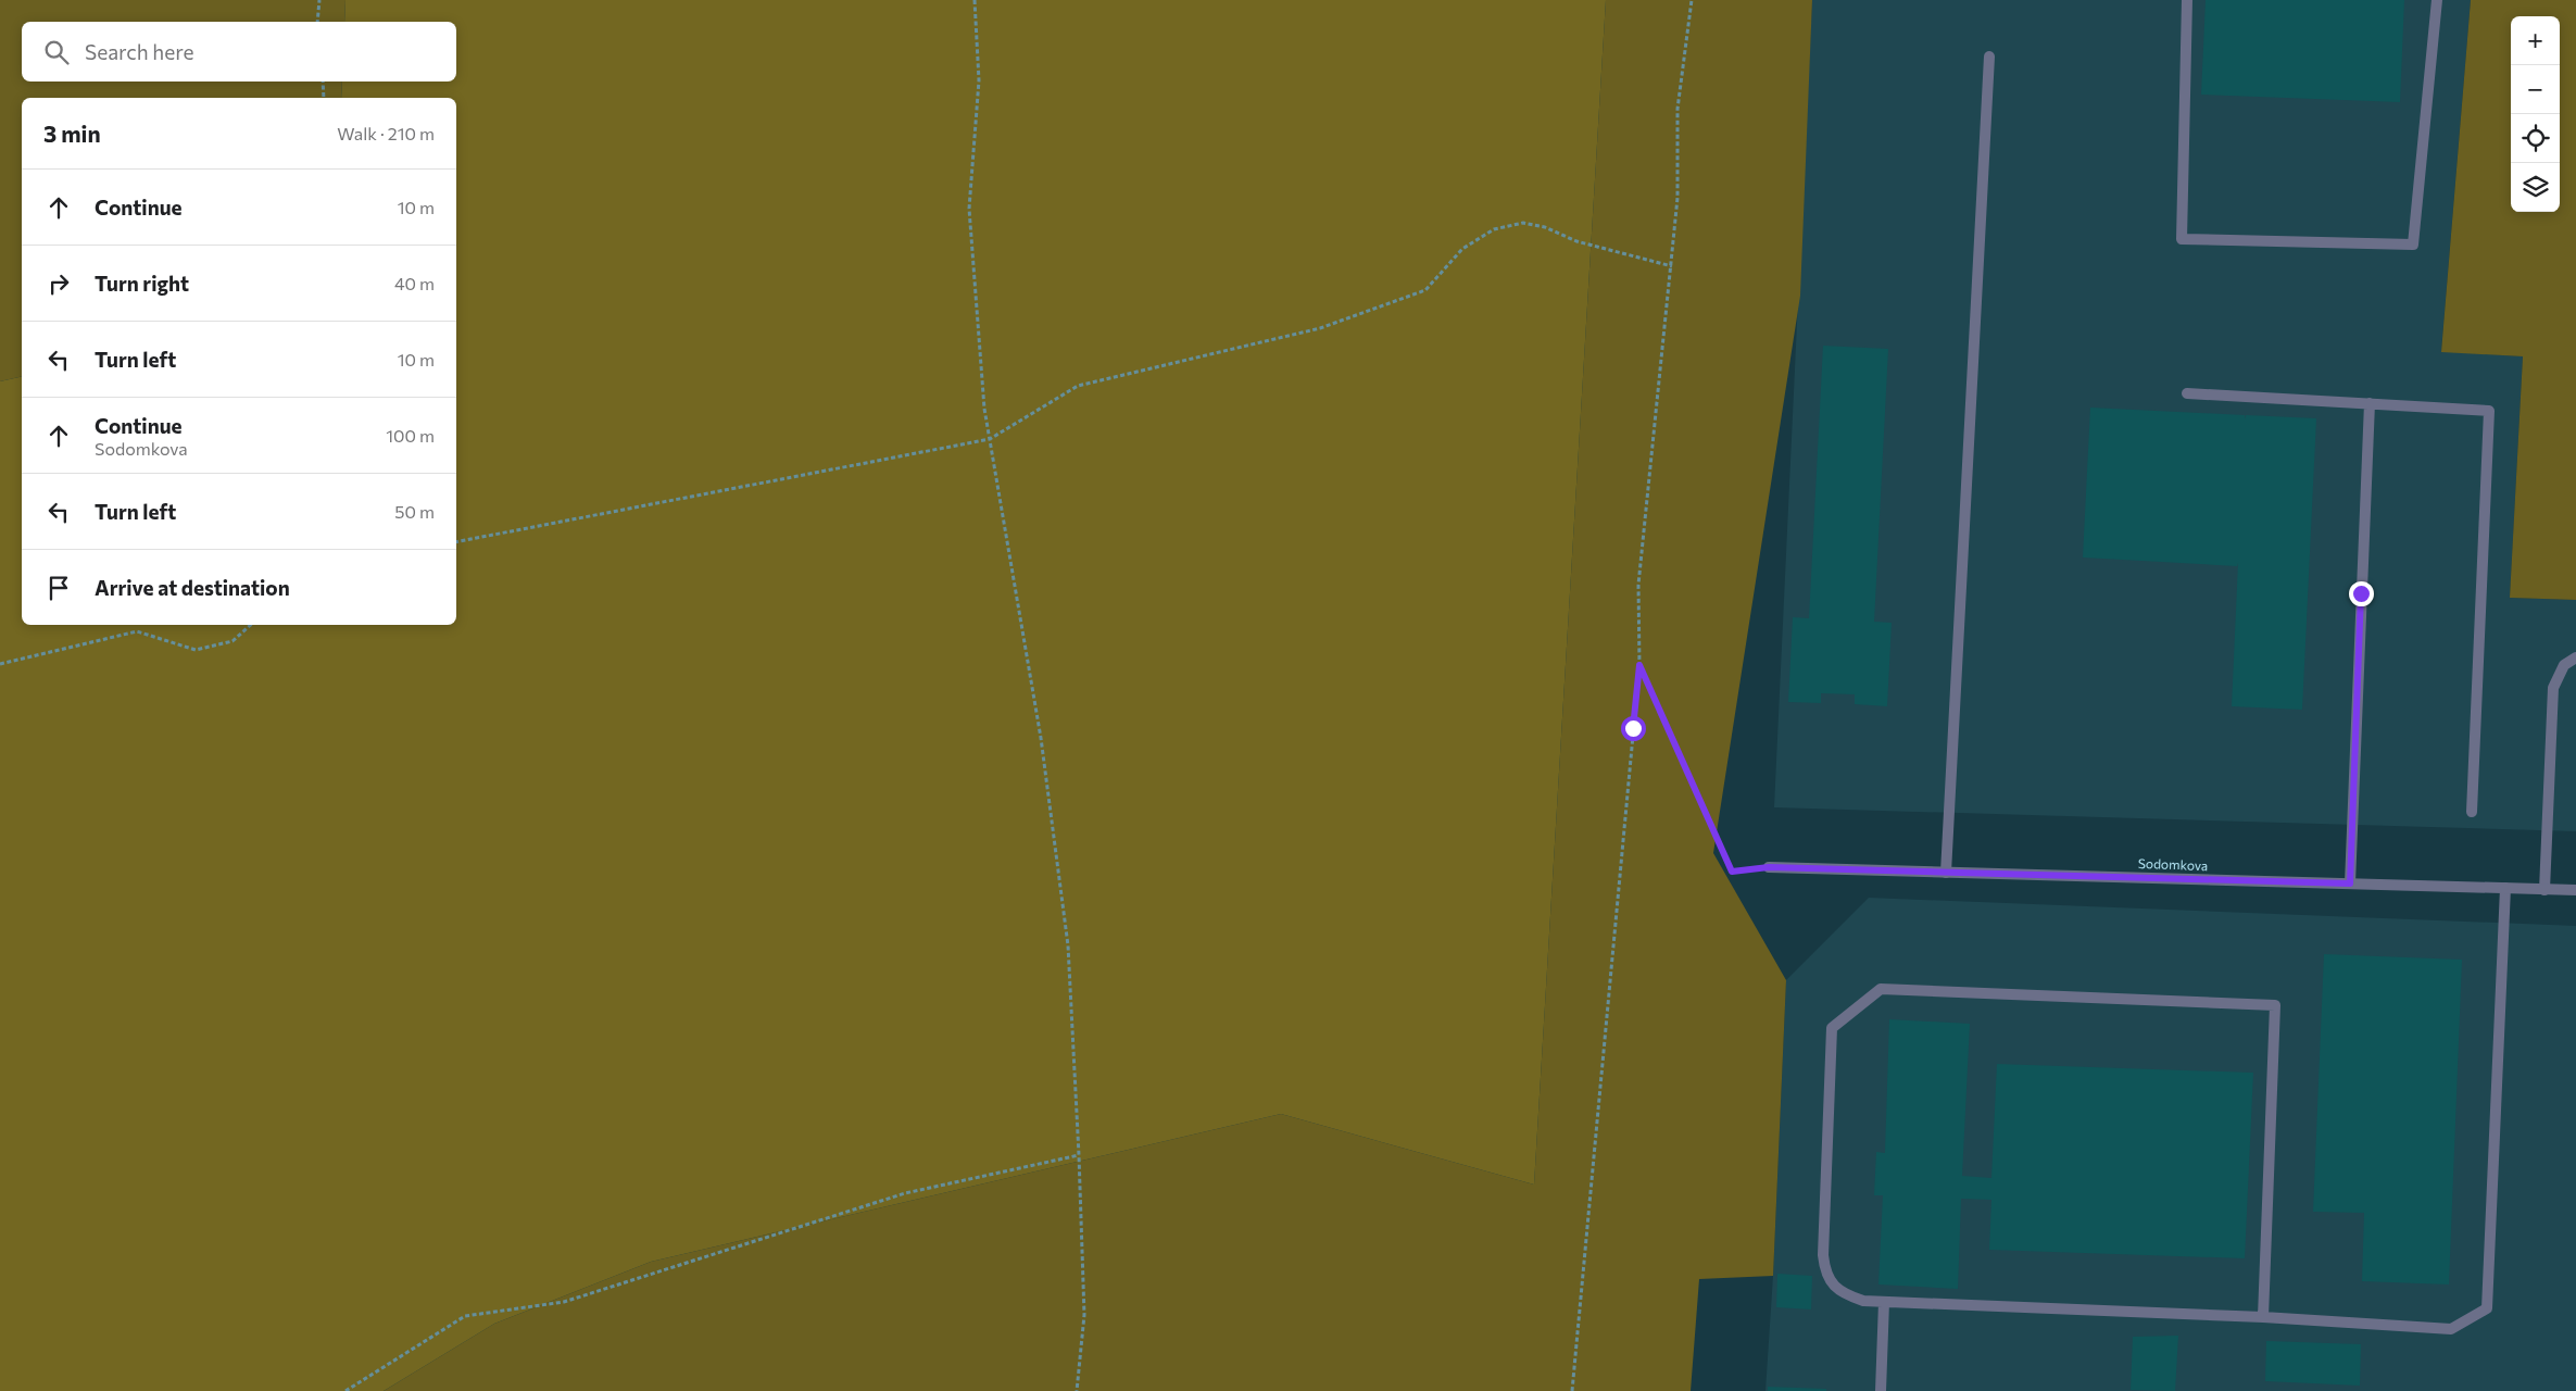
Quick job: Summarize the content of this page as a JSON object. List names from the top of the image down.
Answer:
{
  "streets": {
    "street": ["Sodomkova"]
  },
  "page": {
    "map_buttons": ["+", "−"],
    "search": "Search here",
    "heading": ["3 min", "Walk · 210 m"],
    "list": [
      ["Continue", "10 m"],
      ["Turn right", "40 m"],
      ["Turn left", "10 m"],
      ["Continue", "Sodomkova", "100 m"],
      ["Turn left", "50 m"],
      "Arrive at destination"
    ]
  }
}
